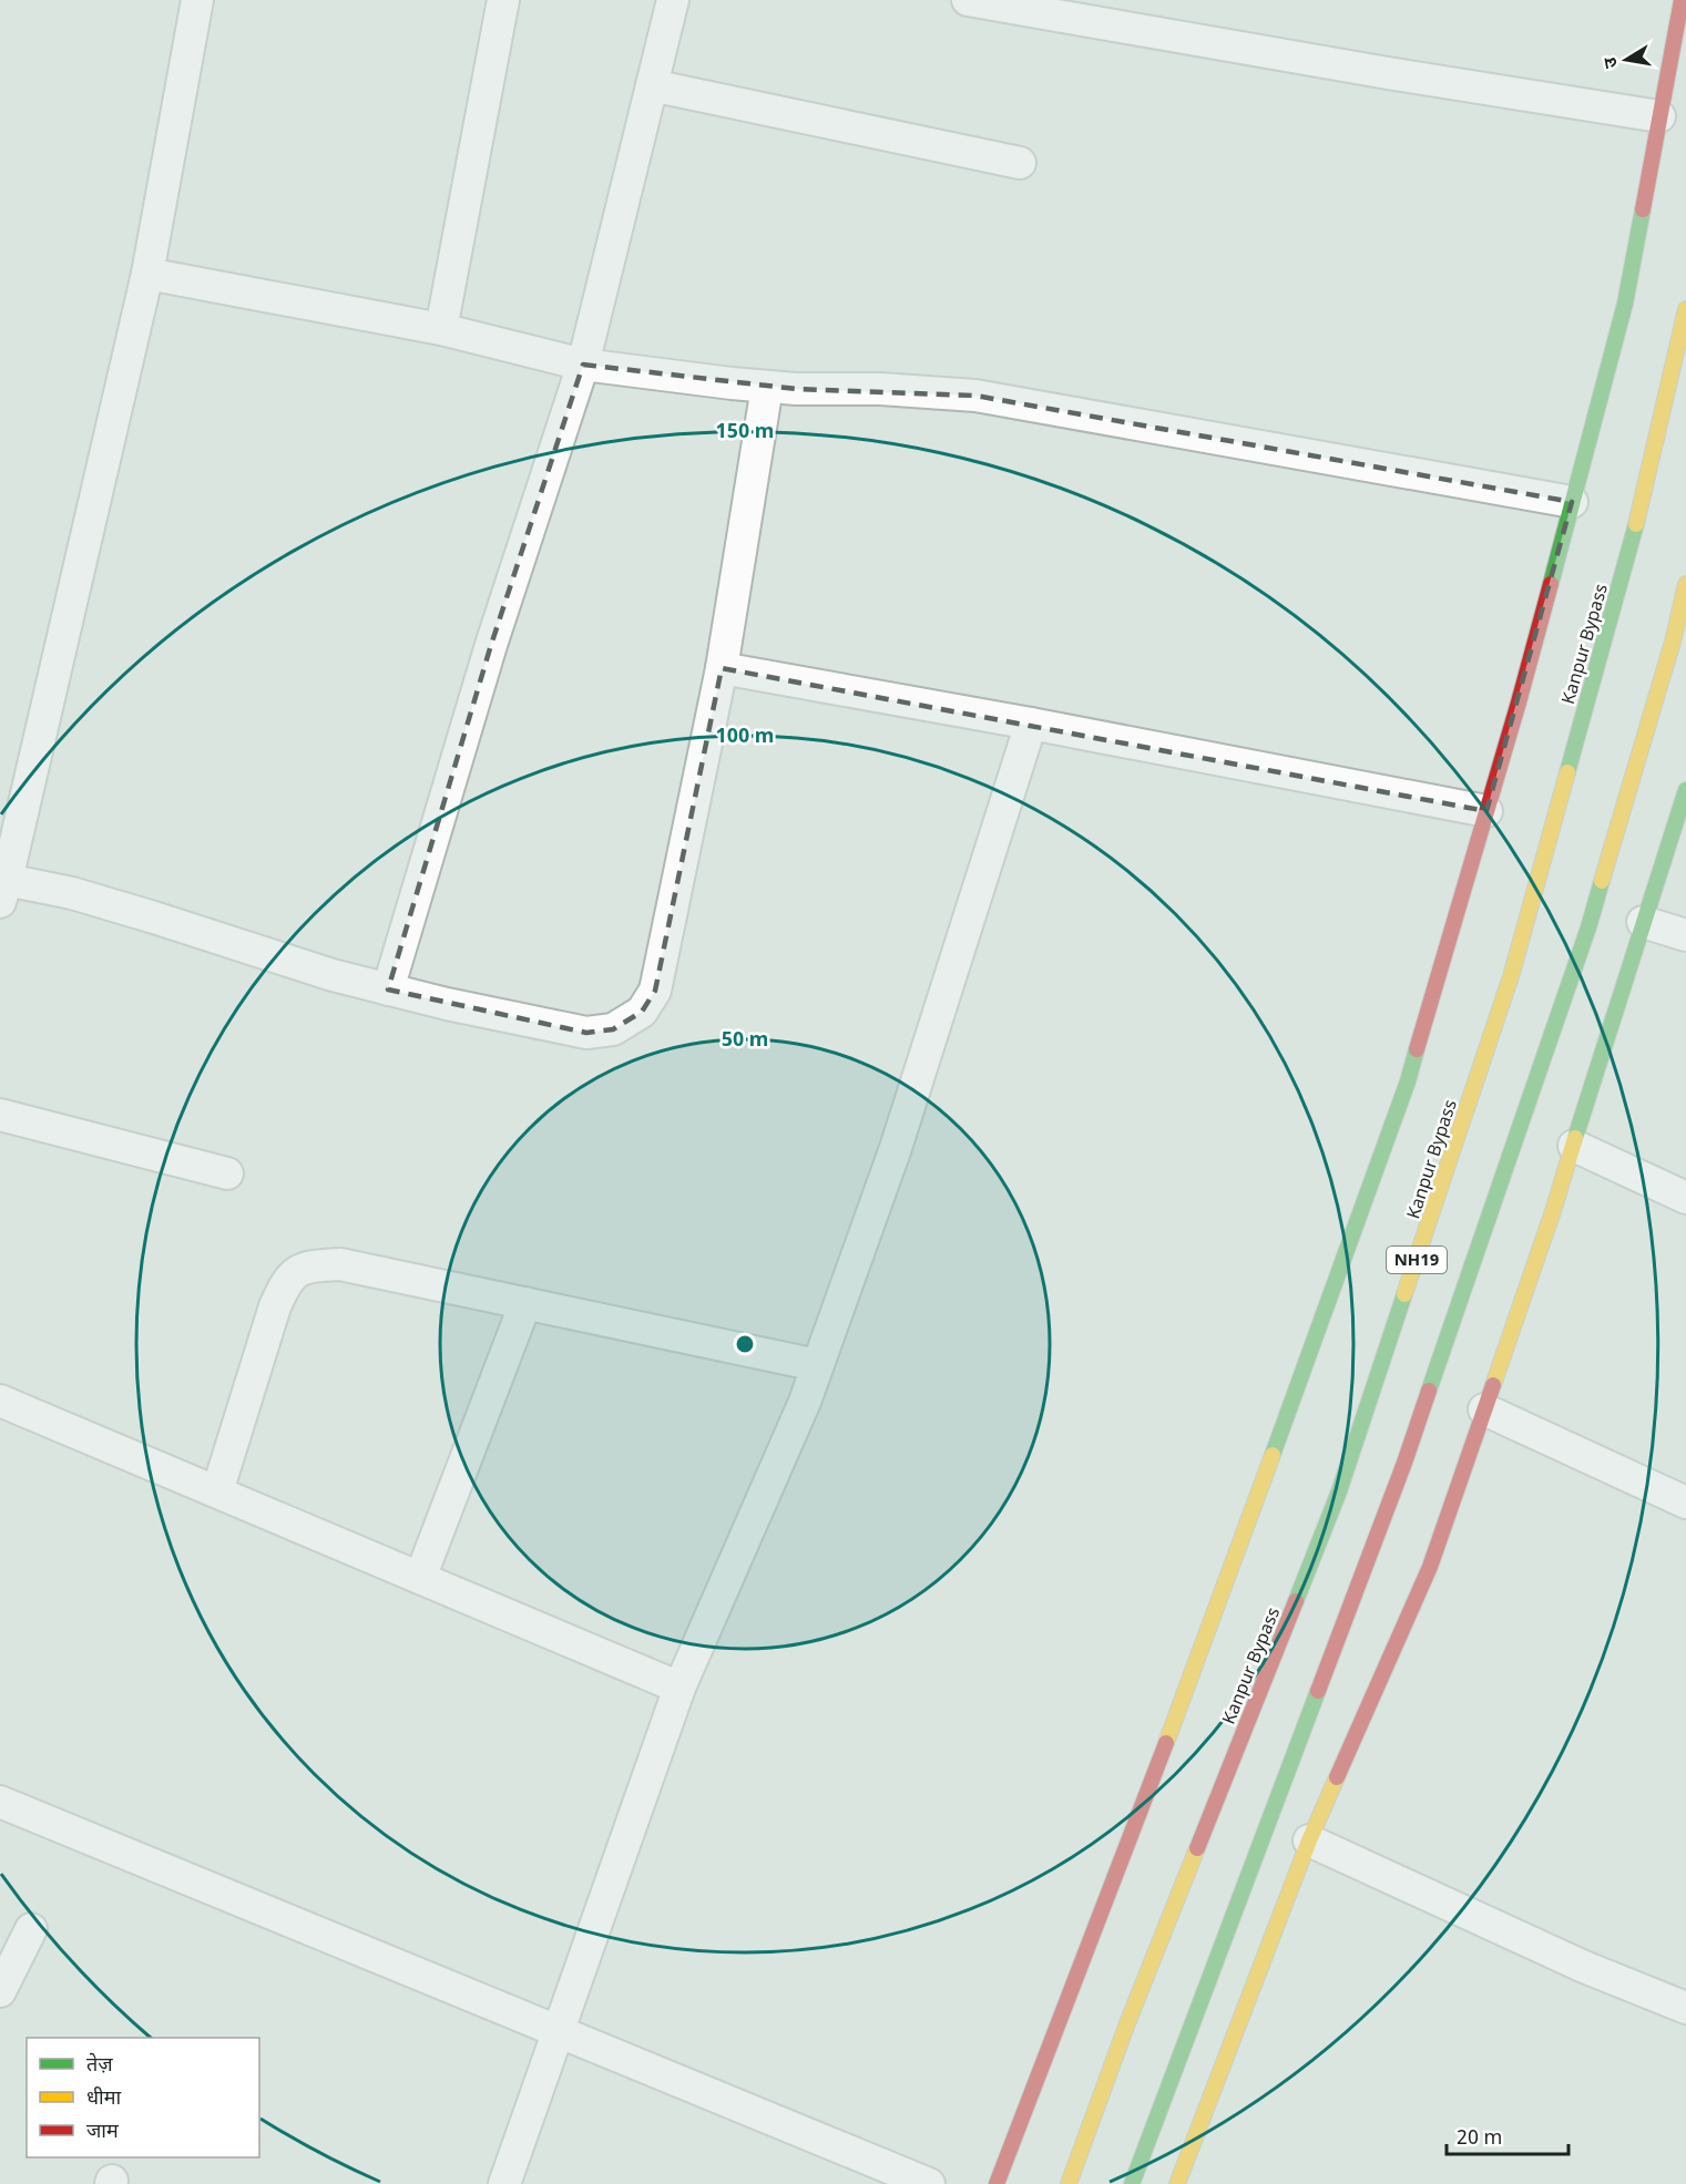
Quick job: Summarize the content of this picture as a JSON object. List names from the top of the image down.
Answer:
{
  "streets": {
    "main road": ["Kanpur Bypass", "NH19"]
  },
  "legend": ["तेज़", "धीमा", "जाम"],
  "scale_bar": "20 m",
  "north": "left",
  "rings": ["150 m", "100 m", "50 m"]
}
